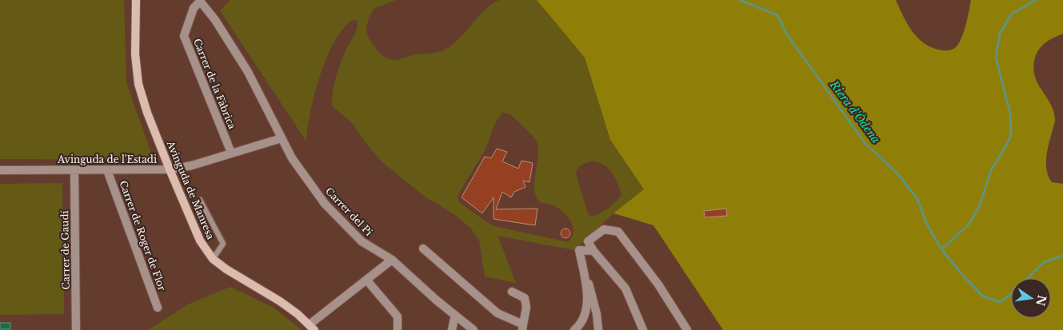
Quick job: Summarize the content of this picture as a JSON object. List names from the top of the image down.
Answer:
{
  "streets": {
    "street": [
      "Carrer de la Fàbrica",
      "Avinguda de l'Estadi",
      "Avinguda de Manresa",
      "Carrer del Pi",
      "Carrer de Roger de Flor",
      "Carrer de Gaudí"
    ]
  },
  "crossings": [
    ["Carrer de la Fàbrica", "Avinguda de l'Estadi"],
    ["Carrer de la Fàbrica", "Carrer del Pi"],
    ["Avinguda de l'Estadi", "Avinguda de Manresa"],
    ["Avinguda de l'Estadi", "Carrer del Pi"],
    ["Avinguda de l'Estadi", "Carrer de Roger de Flor"],
    ["Avinguda de l'Estadi", "Carrer de Gaudí"]
  ],
  "water": ["Riera d'Òdena"],
  "north": "right"
}
